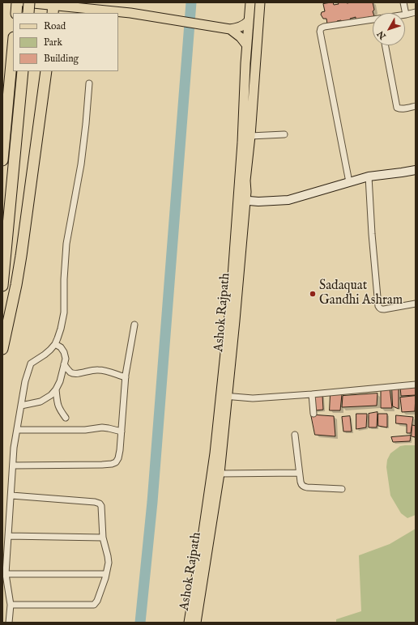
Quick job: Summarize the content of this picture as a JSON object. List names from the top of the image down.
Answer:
{
  "streets": {
    "main road": ["Ashok Rajpath"]
  },
  "places": ["Sadaquat Gandhi Ashram"],
  "legend": ["Road", "Park", "Building"],
  "north": "bottom left"
}
